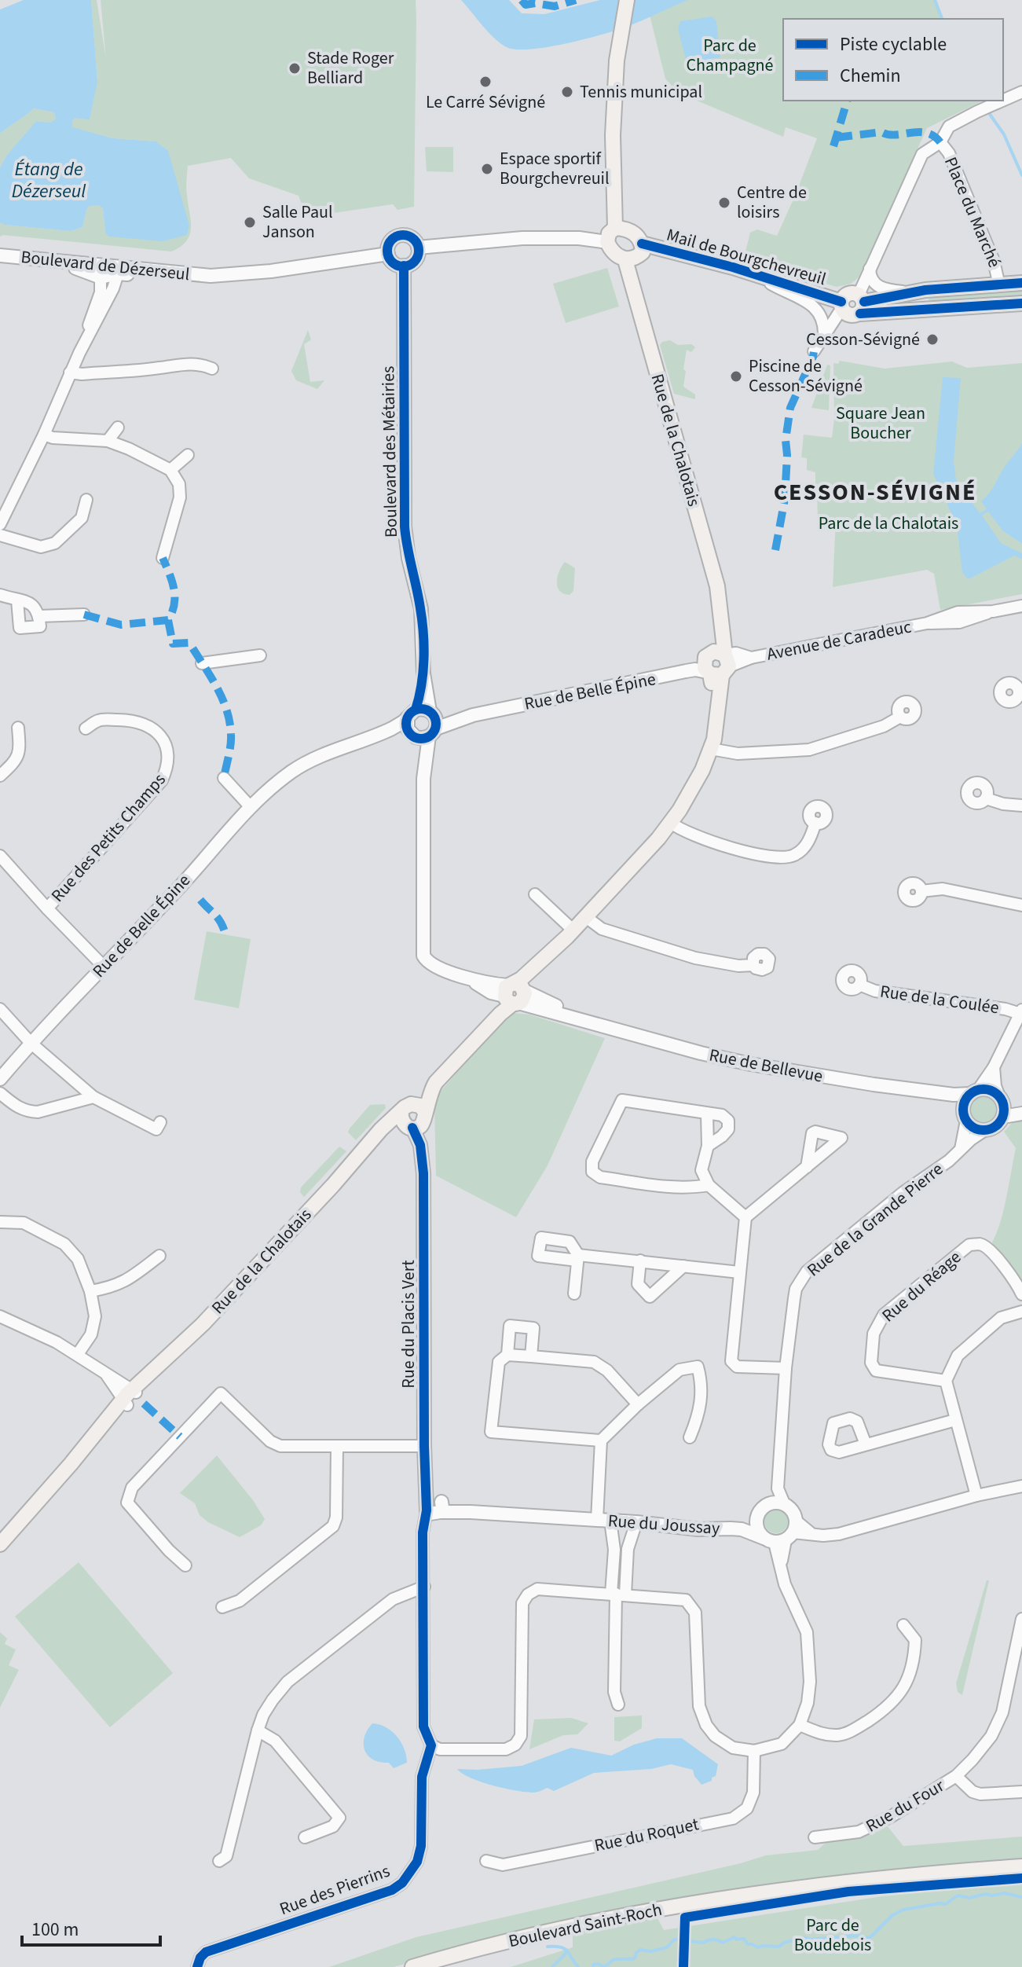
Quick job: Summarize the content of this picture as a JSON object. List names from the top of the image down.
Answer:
{
  "streets": {
    "main road": ["Mail de Bourgchevreuil", "Rue de la Chalotais", "Boulevard Saint-Roch"],
    "street": [
      "Place du Marché",
      "Boulevard de Dézerseul",
      "Boulevard des Métairies",
      "Avenue de Caradeuc",
      "Rue de Belle Épine",
      "Rue des Petits Champs",
      "Rue de la Coulée",
      "Rue de Bellevue",
      "Rue de la Grande Pierre",
      "Rue du Réage",
      "Rue du Placis Vert",
      "Rue du Joussay",
      "Rue du Four",
      "Rue du Roquet",
      "Rue des Pierrins"
    ]
  },
  "crossings": [
    ["Mail de Bourgchevreuil", "Rue de la Chalotais"],
    ["Boulevard de Dézerseul", "Boulevard des Métairies"],
    ["Rue de la Chalotais", "Avenue de Caradeuc"],
    ["Rue de la Chalotais", "Rue de Belle Épine"],
    ["Rue de la Chalotais", "Rue de Bellevue"],
    ["Rue de la Chalotais", "Rue du Placis Vert"],
    ["Boulevard des Métairies", "Rue de Belle Épine"],
    ["Avenue de Caradeuc", "Rue de Belle Épine"],
    ["Rue de Belle Épine", "Rue des Petits Champs"],
    ["Rue de la Coulée", "Rue de Bellevue"],
    ["Rue de la Coulée", "Rue de la Grande Pierre"],
    ["Rue de Bellevue", "Rue de la Grande Pierre"],
    ["Rue du Placis Vert", "Rue du Joussay"]
  ],
  "districts": ["CESSON-SÉVIGNÉ"],
  "water": ["Étang de Dézerseul"],
  "parks": [
    "Parc de Champagné",
    "Square Jean Boucher",
    "Parc de la Chalotais",
    "Parc de Boudebois"
  ],
  "places": [
    "Stade Roger Belliard",
    "Le Carré Sévigné",
    "Tennis municipal",
    "Espace sportif Bourgchevreuil",
    "Centre de loisirs",
    "Salle Paul Janson",
    "Cesson-Sévigné",
    "Piscine de Cesson-Sévigné"
  ],
  "legend": ["Piste cyclable", "Chemin"],
  "scale_bar": "100 m"
}
